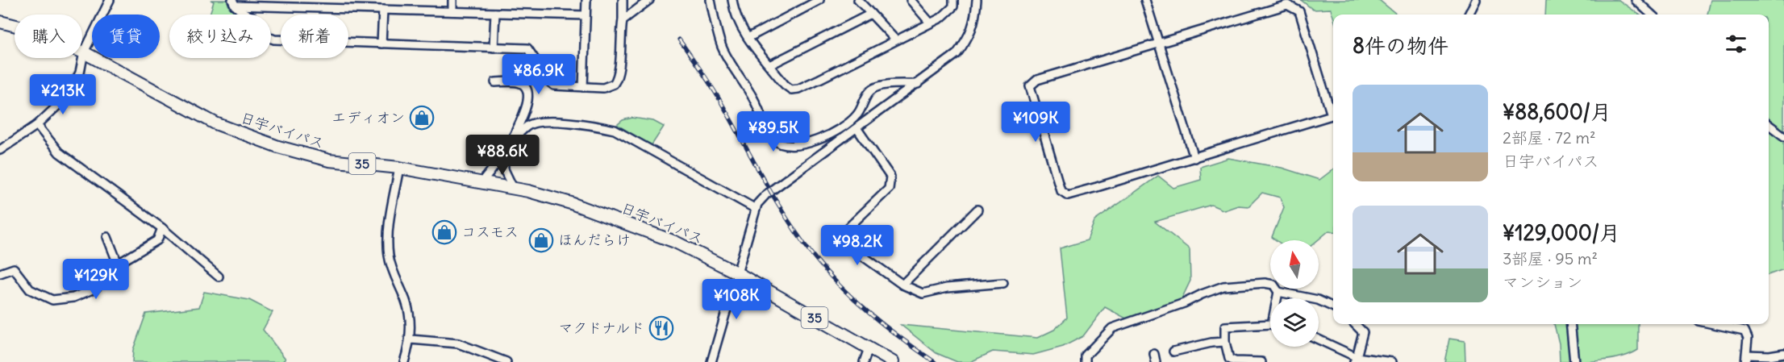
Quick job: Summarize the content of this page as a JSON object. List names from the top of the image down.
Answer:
{
  "streets": {
    "highway": ["日宇バイパス", "35"]
  },
  "crossings": [
    ["日宇バイパス", "35"]
  ],
  "places": {
    "shop": ["エディオン", "コスモス", "ほんだらけ"],
    "restaurant": ["マクドナルド"]
  },
  "north": "top",
  "page": {
    "chip": [
      "購入",
      "賃貸",
      "絞り込み",
      "新着"
    ],
    "heading": "8件の物件",
    "price": [
      "¥86.9K",
      "¥213K",
      "¥109K",
      "¥89.5K",
      "¥88.6K",
      "¥98.2K",
      "¥129K",
      "¥108K"
    ],
    "list": [
      {
        "name": "¥88,600/月",
        "note": "2部屋 · 72 m² · 日宇バイパス"
      },
      {
        "name": "¥129,000/月",
        "note": "3部屋 · 95 m² · マンション"
      }
    ]
  }
}
